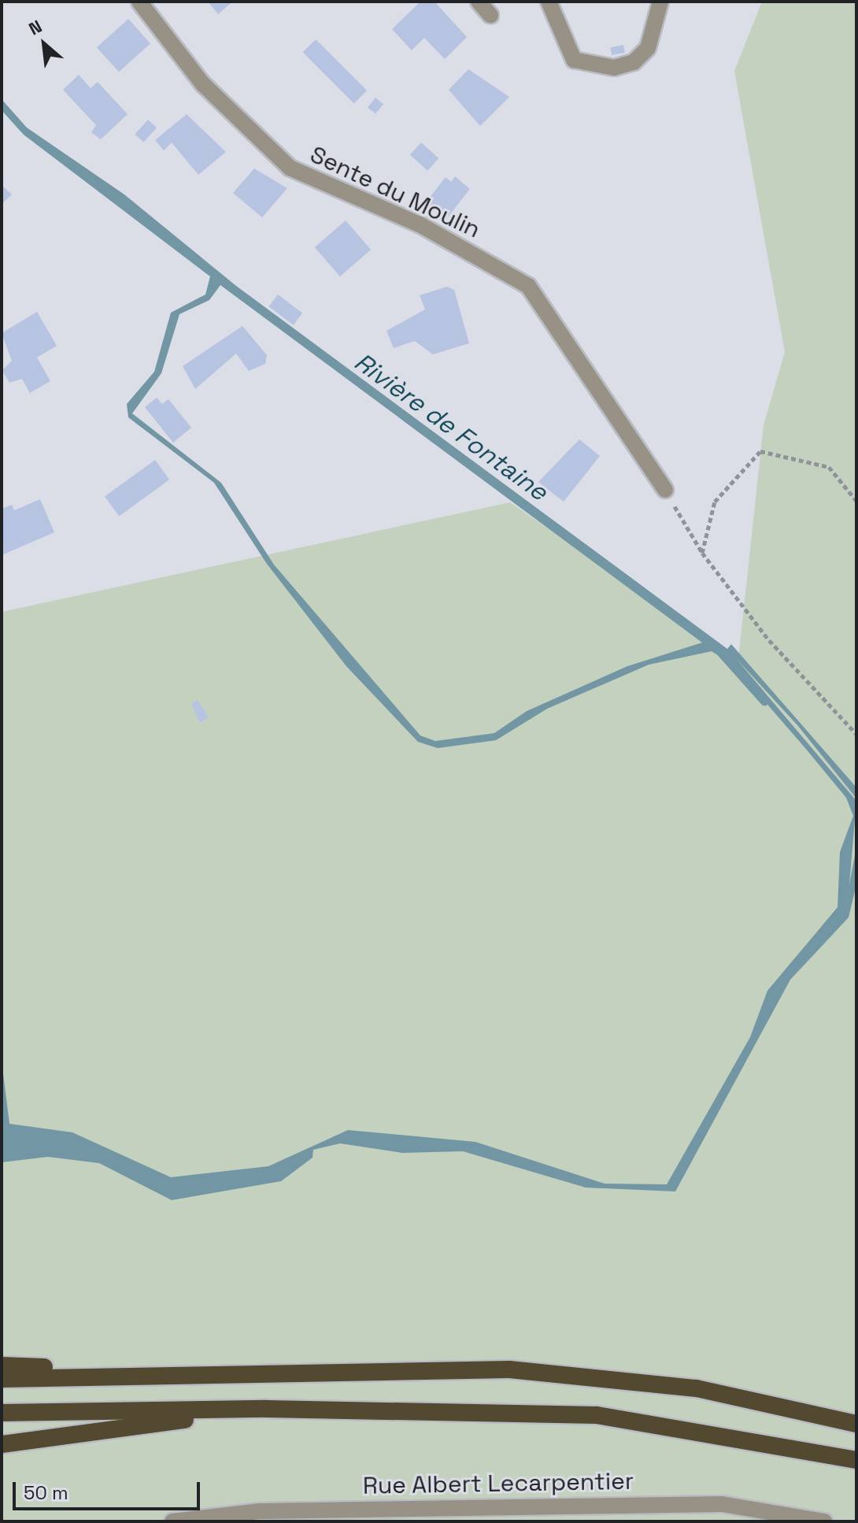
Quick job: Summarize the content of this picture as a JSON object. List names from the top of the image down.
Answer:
{
  "streets": {
    "street": ["Sente du Moulin", "Rue Albert Lecarpentier"]
  },
  "water": ["Rivière de Fontaine"],
  "scale_bar": "50 m",
  "north": "top left"
}
